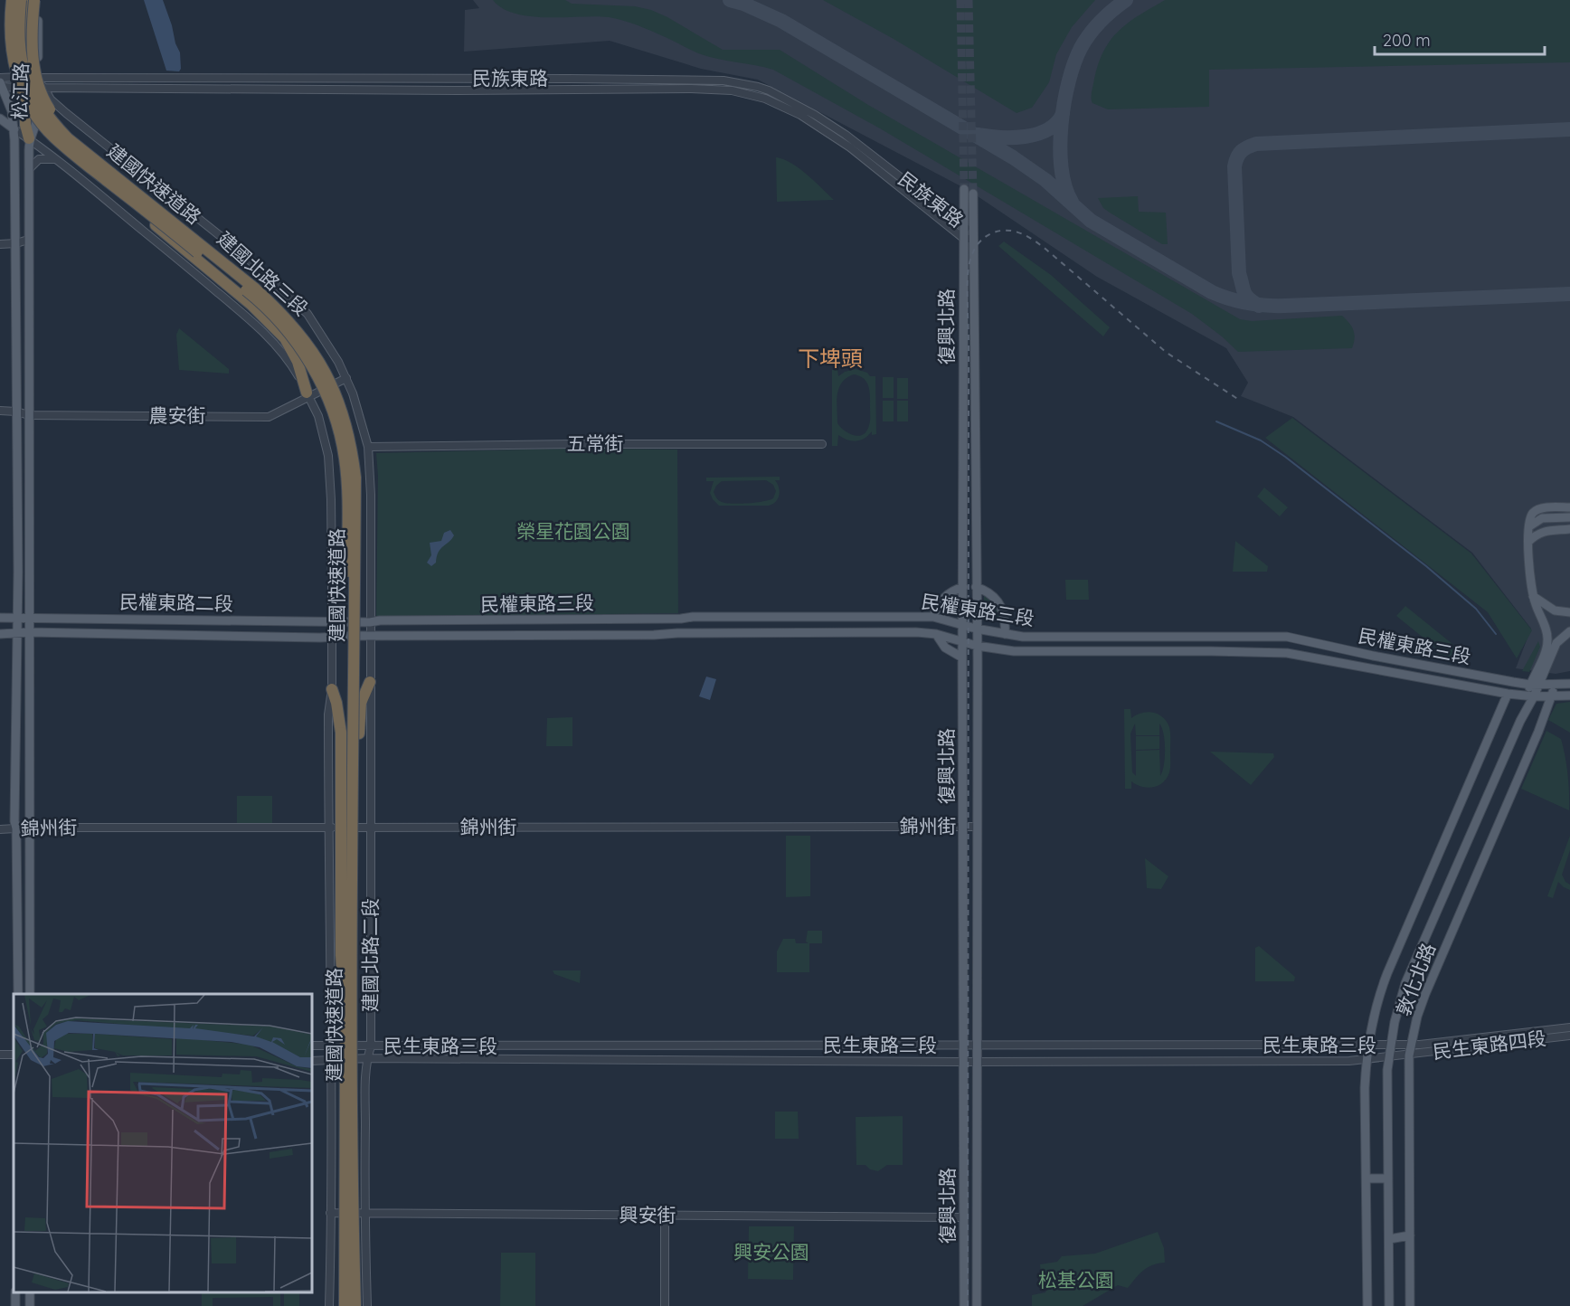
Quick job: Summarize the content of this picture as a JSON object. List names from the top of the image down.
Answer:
{
  "streets": {
    "highway": ["建國快速道路"],
    "main road": [
      "松江路",
      "復興北路",
      "民權東路二段",
      "民權東路三段",
      "敦化北路"
    ],
    "street": [
      "民族東路",
      "建國北路三段",
      "農安街",
      "五常街",
      "錦州街",
      "建國北路二段",
      "民生東路三段",
      "民生東路四段",
      "興安街"
    ]
  },
  "crossings": [
    ["民族東路", "松江路"],
    ["民族東路", "建國北路三段"],
    ["民族東路", "復興北路"],
    ["松江路", "建國北路三段"],
    ["松江路", "農安街"],
    ["松江路", "民權東路二段"],
    ["松江路", "錦州街"],
    ["建國北路三段", "農安街"],
    ["建國北路三段", "五常街"],
    ["建國北路三段", "民權東路三段"],
    ["建國北路三段", "建國北路二段"],
    ["復興北路", "民權東路三段"],
    ["復興北路", "錦州街"],
    ["復興北路", "民生東路三段"],
    ["復興北路", "興安街"],
    ["民權東路二段", "民權東路三段"],
    ["民權東路二段", "建國北路二段"],
    ["民權東路三段", "建國北路二段"],
    ["民權東路三段", "敦化北路"],
    ["錦州街", "建國北路二段"],
    ["建國北路二段", "民生東路三段"],
    ["建國北路二段", "興安街"],
    ["敦化北路", "民生東路三段"],
    ["敦化北路", "民生東路四段"],
    ["民生東路三段", "民生東路四段"]
  ],
  "districts": ["下埤頭"],
  "parks": ["榮星花園公園", "興安公園", "松基公園"],
  "scale_bar": "200 m"
}
